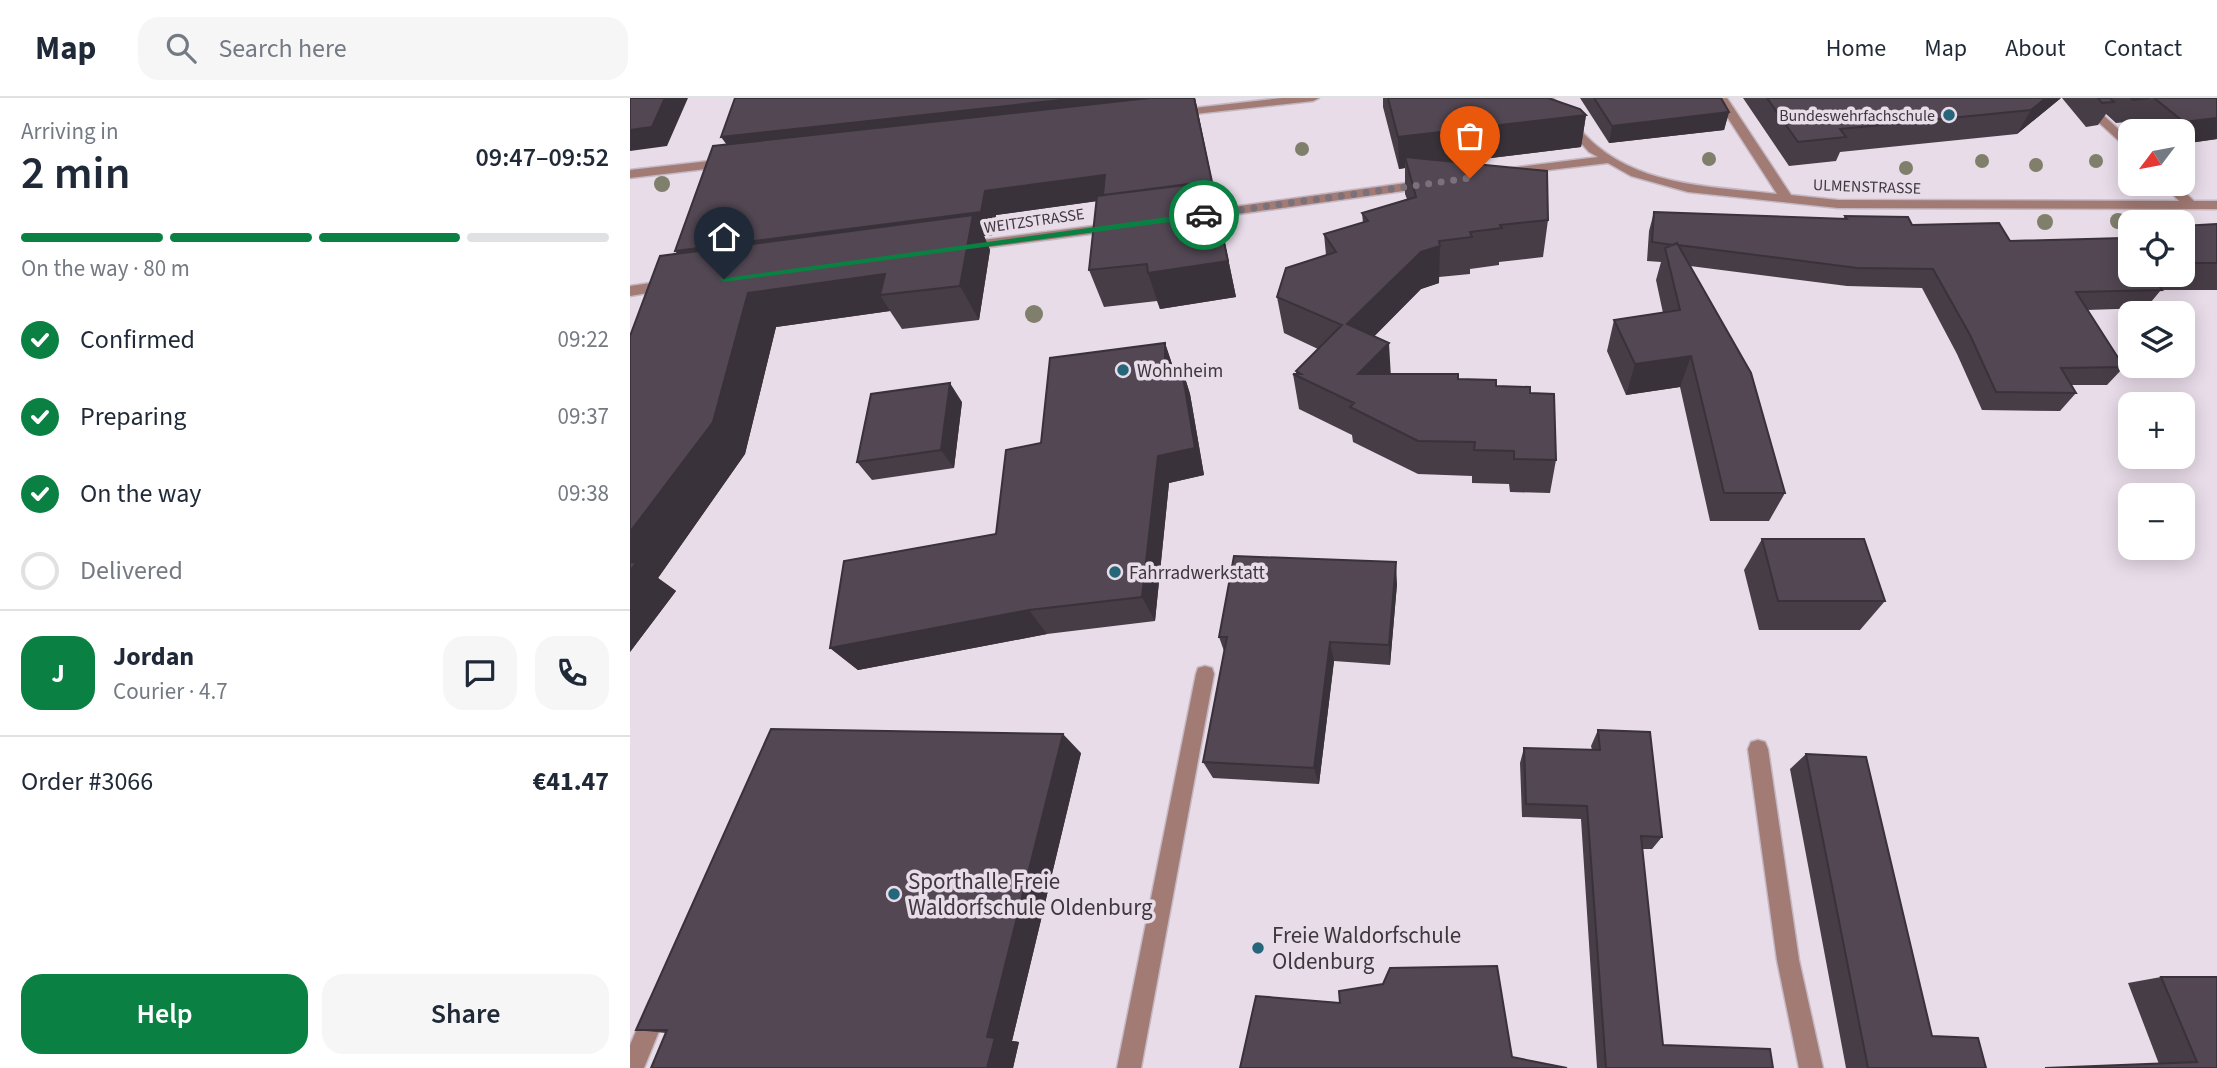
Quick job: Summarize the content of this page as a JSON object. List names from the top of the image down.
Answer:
{
  "streets": {
    "street": ["ULMENSTRASSE", "WEITZSTRASSE"]
  },
  "places": [
    "Bundeswehrfachschule",
    "Wohnheim",
    "Fahrradwerkstatt",
    "Sporthalle Freie Waldorfschule Oldenburg",
    "Freie Waldorfschule Oldenburg"
  ],
  "north": "bottom left",
  "page": {
    "header": "Map",
    "search": "Search here",
    "nav": [
      "Home",
      "Map",
      "About",
      "Contact"
    ],
    "heading": ["2 min", "Arriving in", "09:47–09:52"],
    "panel": [
      "Jordan",
      "Courier · 4.7",
      "Order #3066",
      "€41.47"
    ],
    "map_buttons": ["+", "−"],
    "bar": "On the way · 80 m",
    "list": [
      ["Confirmed", "09:22"],
      ["Preparing", "09:37"],
      ["On the way", "09:38"],
      "Delivered"
    ],
    "round": "J",
    "buttons": ["Help", "Share"]
  }
}
